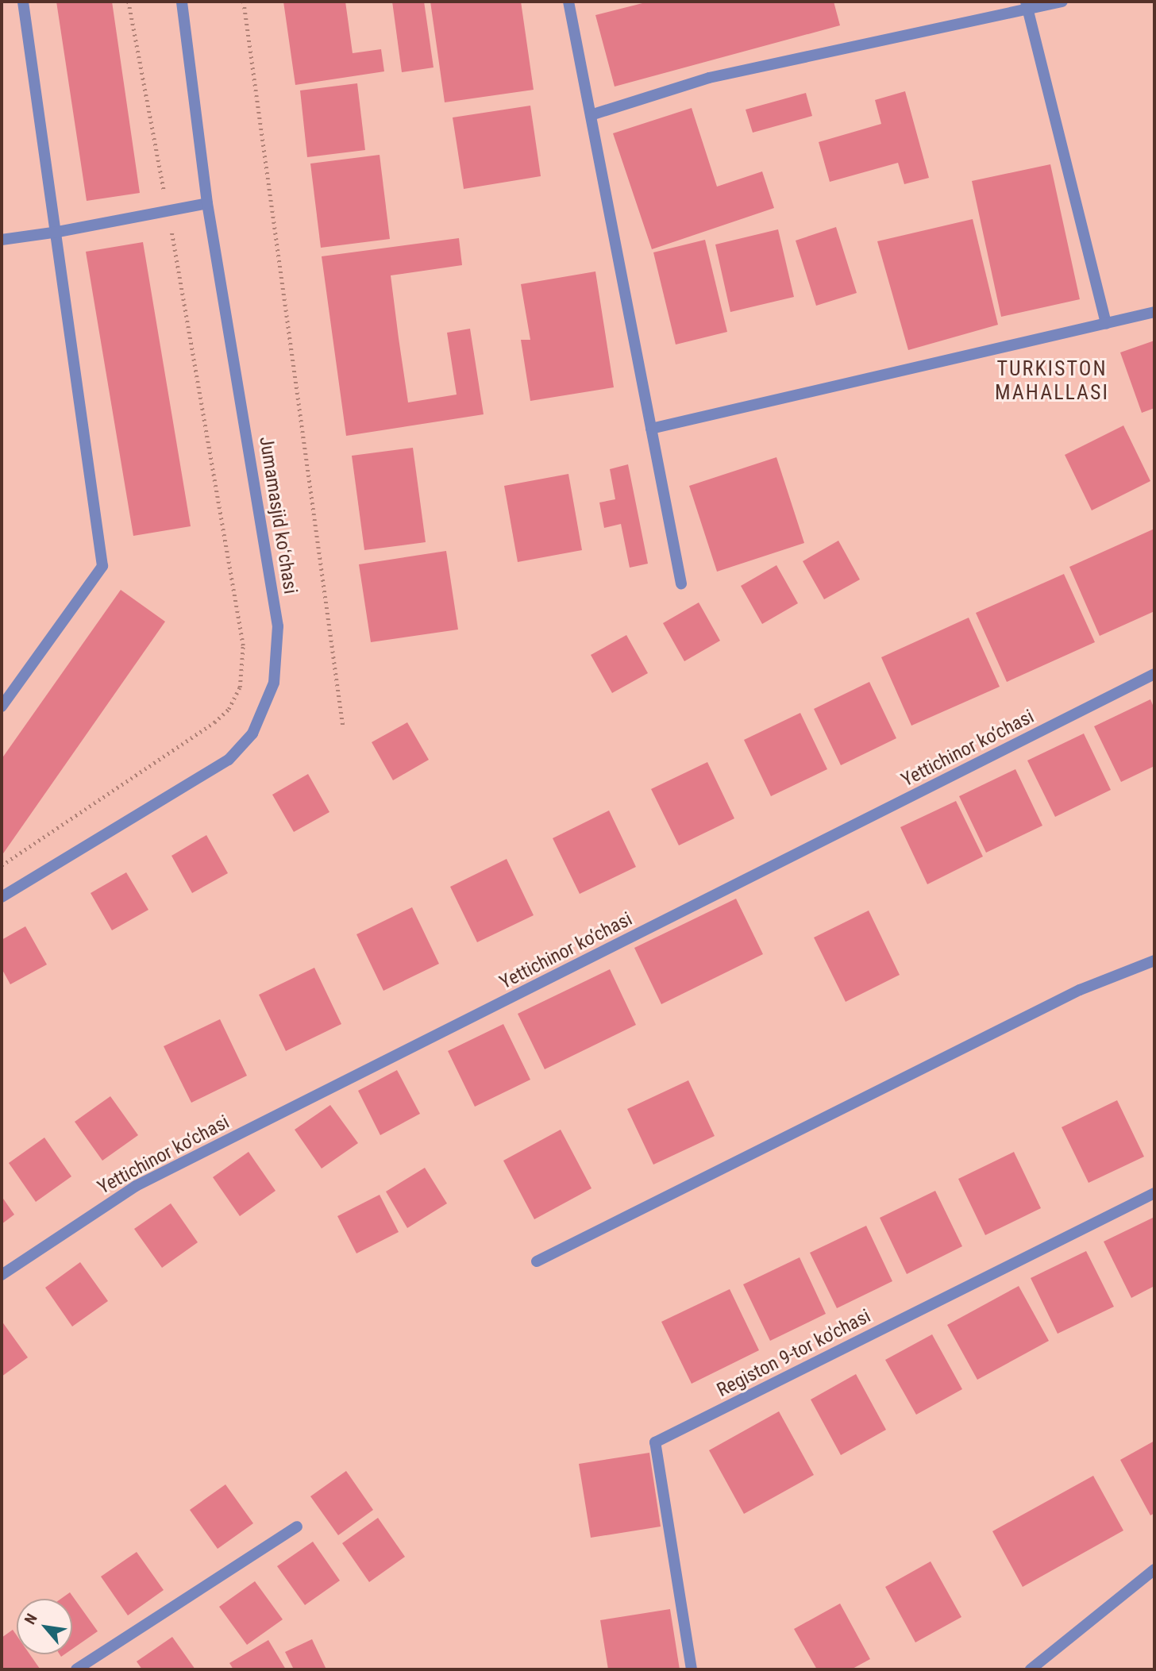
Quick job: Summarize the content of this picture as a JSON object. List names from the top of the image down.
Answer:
{
  "streets": {
    "street": ["Jumamasjid koʻchasi", "Yettichinor ko‘chasi", "Registon 9-tor ko'chasi"]
  },
  "districts": ["TURKISTON MAHALLASI"],
  "north": "top left"
}
